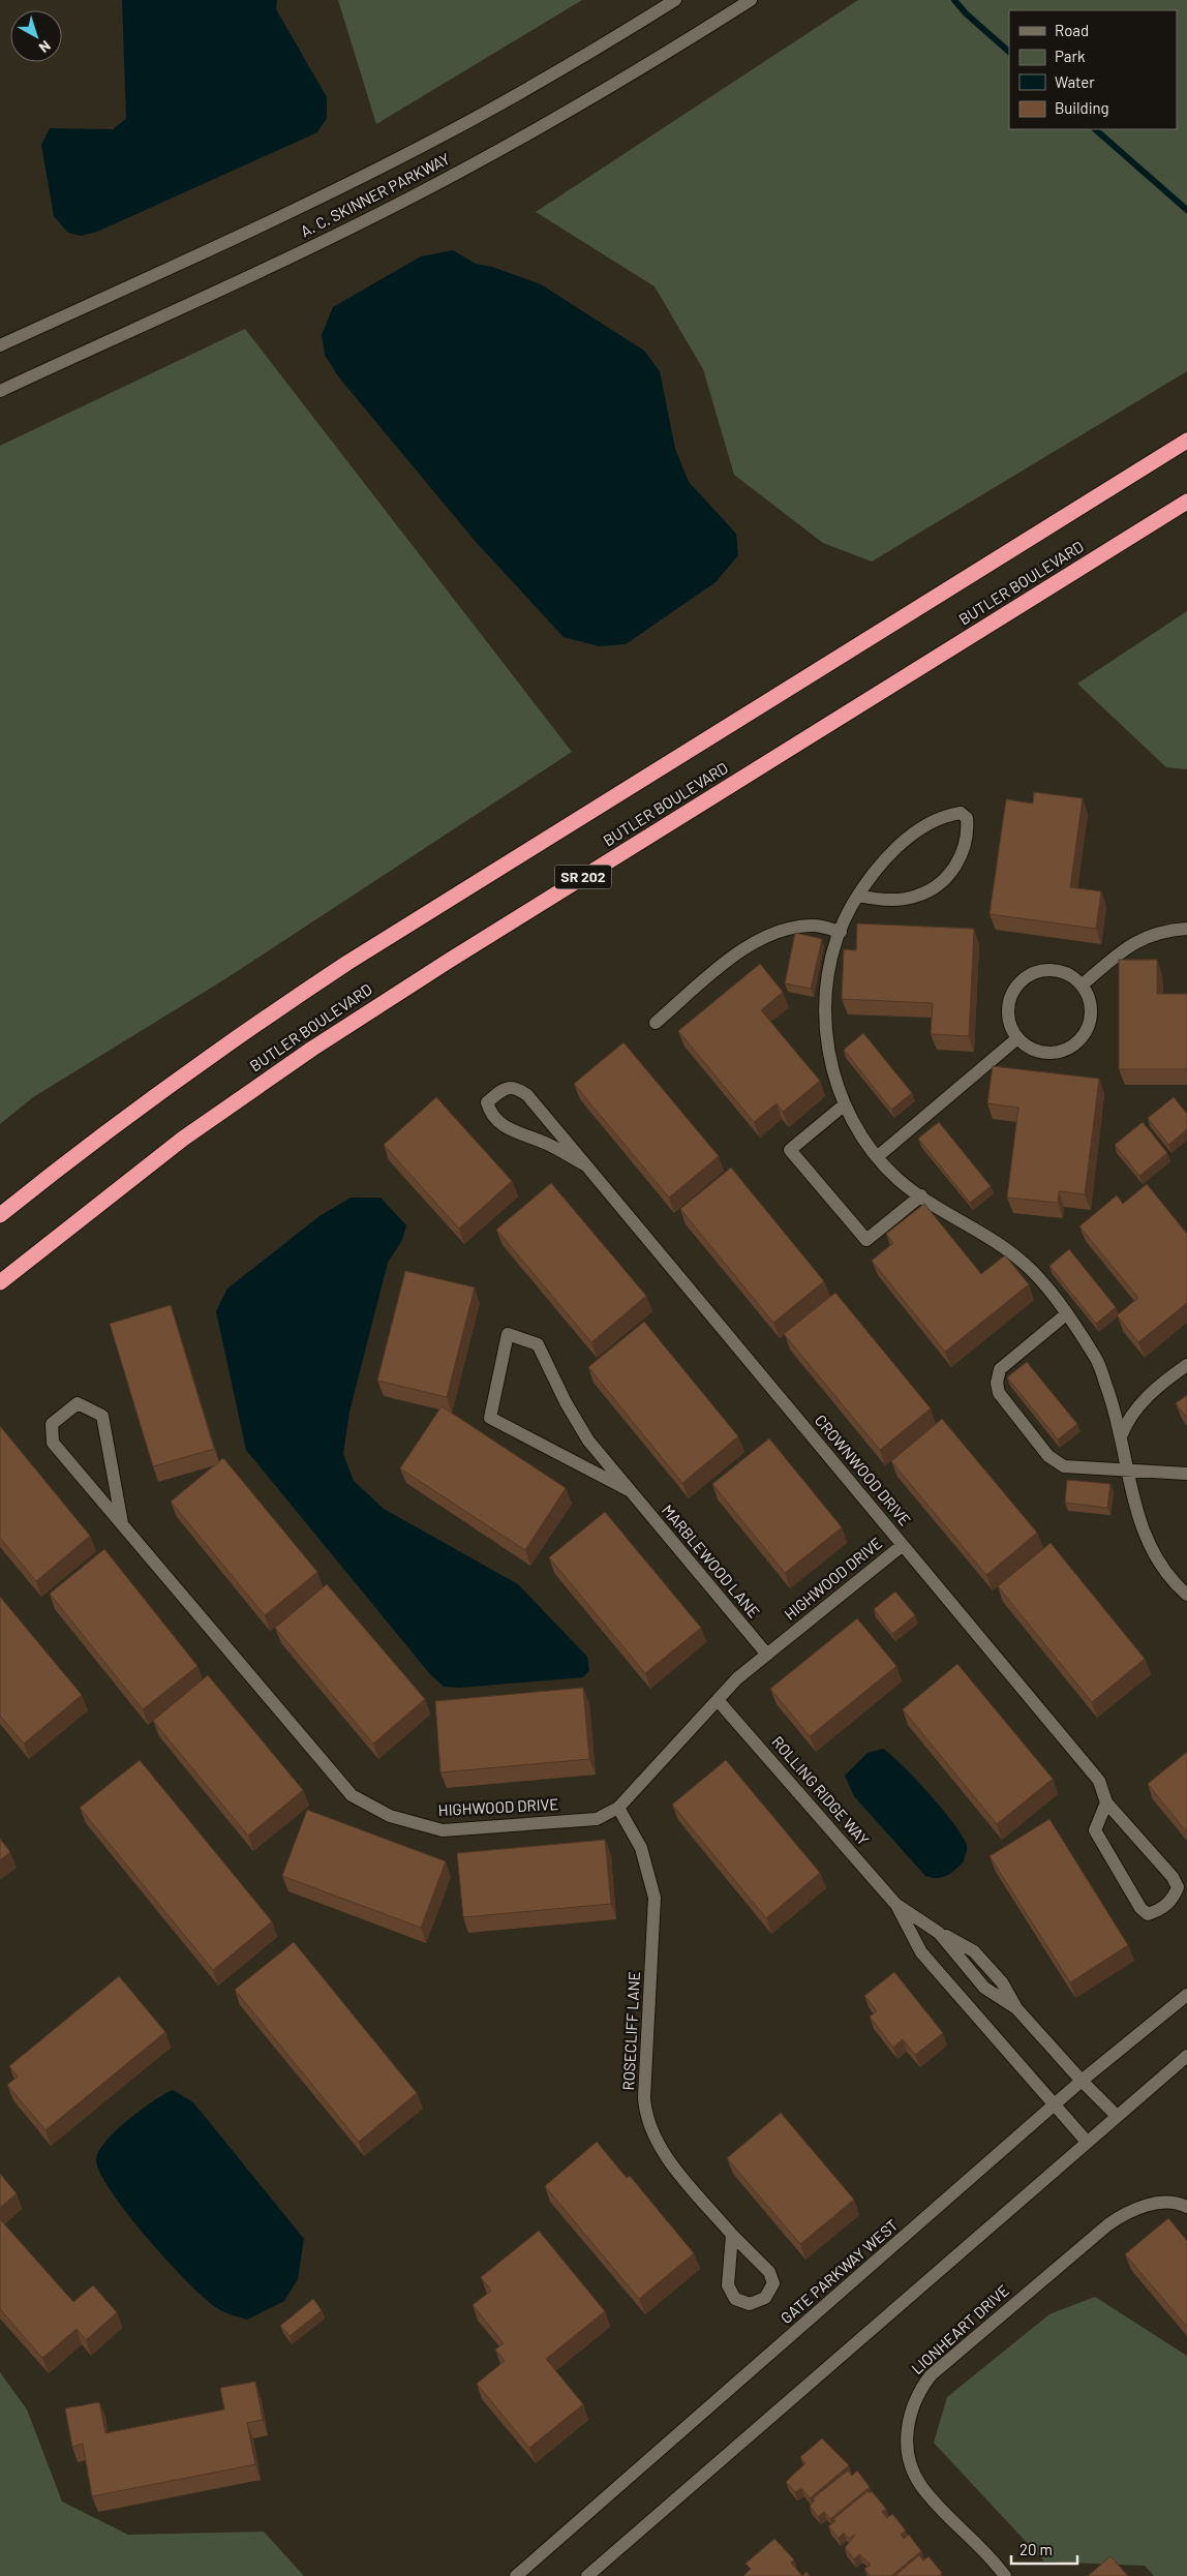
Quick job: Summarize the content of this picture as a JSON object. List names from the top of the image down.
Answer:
{
  "streets": {
    "highway": ["BUTLER BOULEVARD", "SR 202"],
    "street": [
      "A. C. SKINNER PARKWAY",
      "CROWNWOOD DRIVE",
      "MARBLEWOOD LANE",
      "HIGHWOOD DRIVE",
      "ROLLING RIDGE WAY",
      "ROSECLIFF LANE",
      "GATE PARKWAY WEST",
      "LIONHEART DRIVE"
    ]
  },
  "crossings": [
    ["CROWNWOOD DRIVE", "HIGHWOOD DRIVE"],
    ["MARBLEWOOD LANE", "HIGHWOOD DRIVE"],
    ["HIGHWOOD DRIVE", "ROLLING RIDGE WAY"],
    ["HIGHWOOD DRIVE", "ROSECLIFF LANE"],
    ["ROLLING RIDGE WAY", "GATE PARKWAY WEST"]
  ],
  "legend": [
    "Road",
    "Park",
    "Water",
    "Building"
  ],
  "scale_bar": "20 m",
  "north": "bottom right"
}
